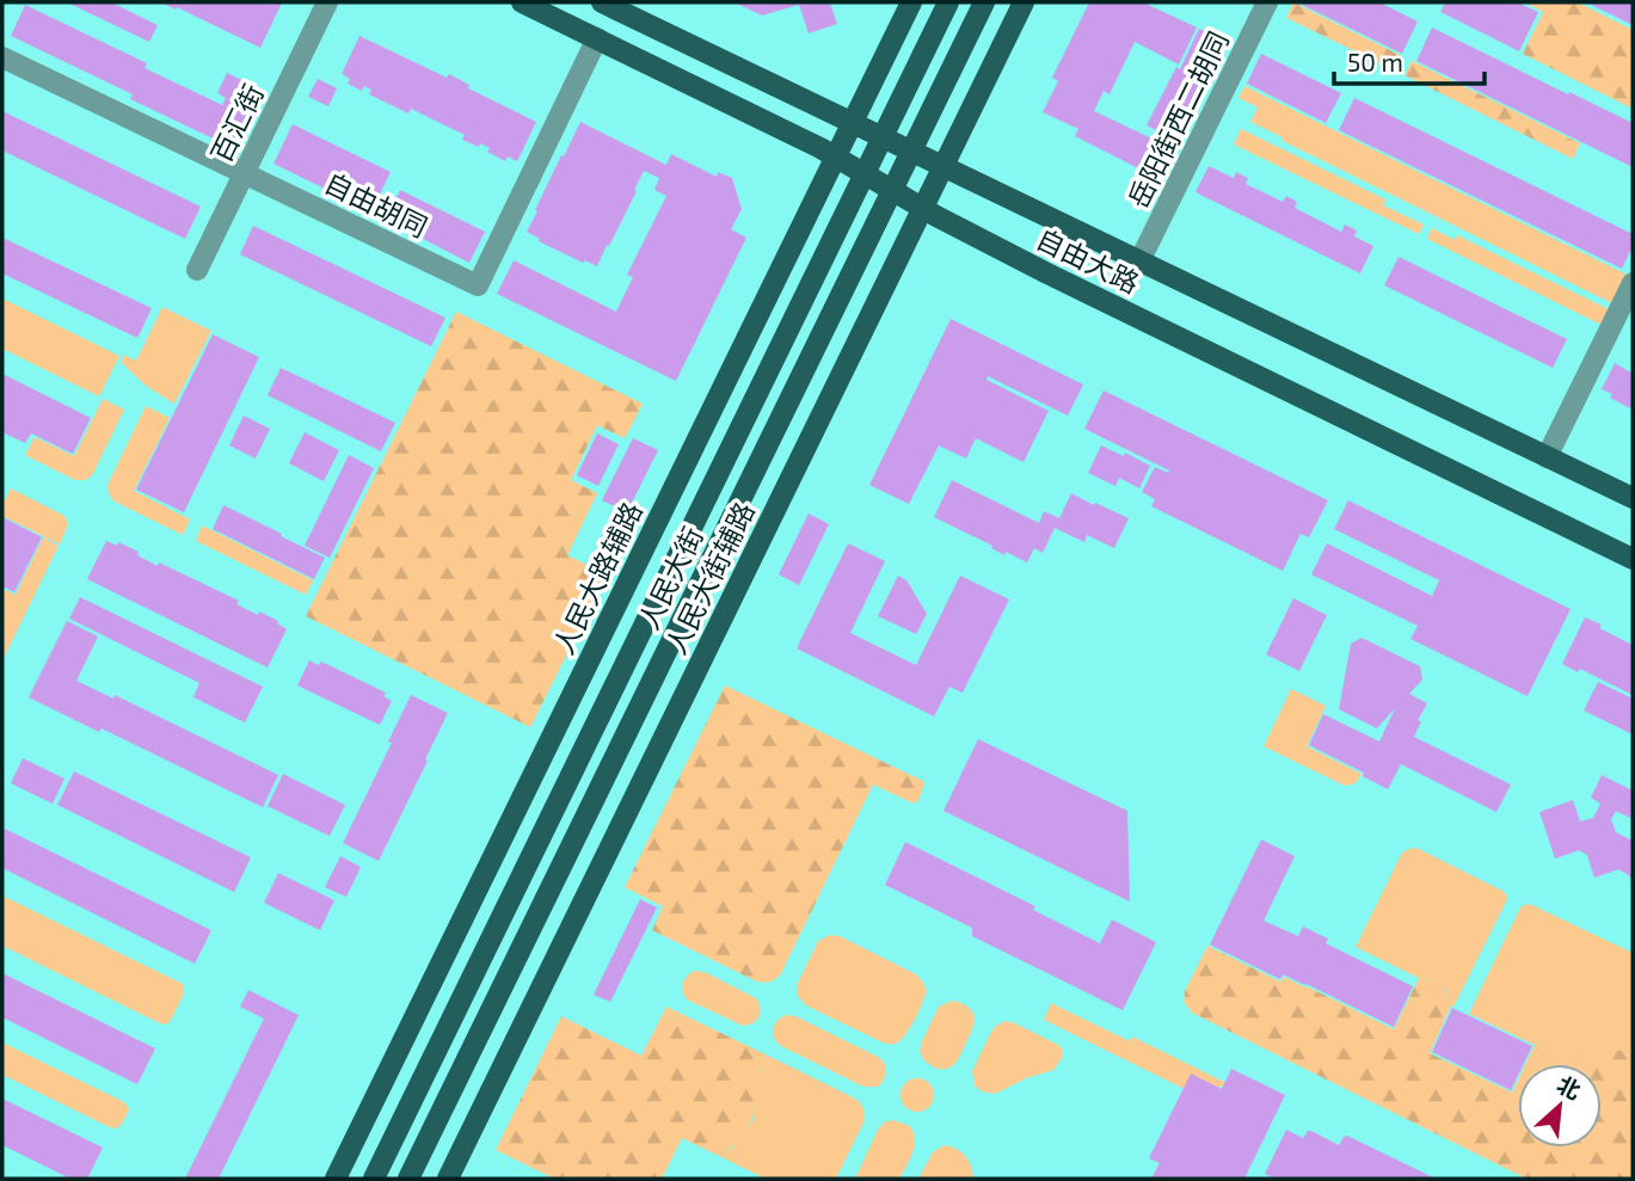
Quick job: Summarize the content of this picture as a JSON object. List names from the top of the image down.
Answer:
{
  "streets": {
    "main road": [
      "自由大路",
      "人民大路辅路",
      "人民大街",
      "人民大街辅路"
    ],
    "street": ["岳阳街西二胡同", "百汇街", "自由胡同"]
  },
  "crossings": [
    ["岳阳街西二胡同", "自由大路"],
    ["百汇街", "自由胡同"],
    ["自由胡同", "自由大路"],
    ["自由大路", "人民大路辅路"],
    ["自由大路", "人民大街"],
    ["自由大路", "人民大街辅路"]
  ],
  "scale_bar": "50 m",
  "north": "top right"
}
